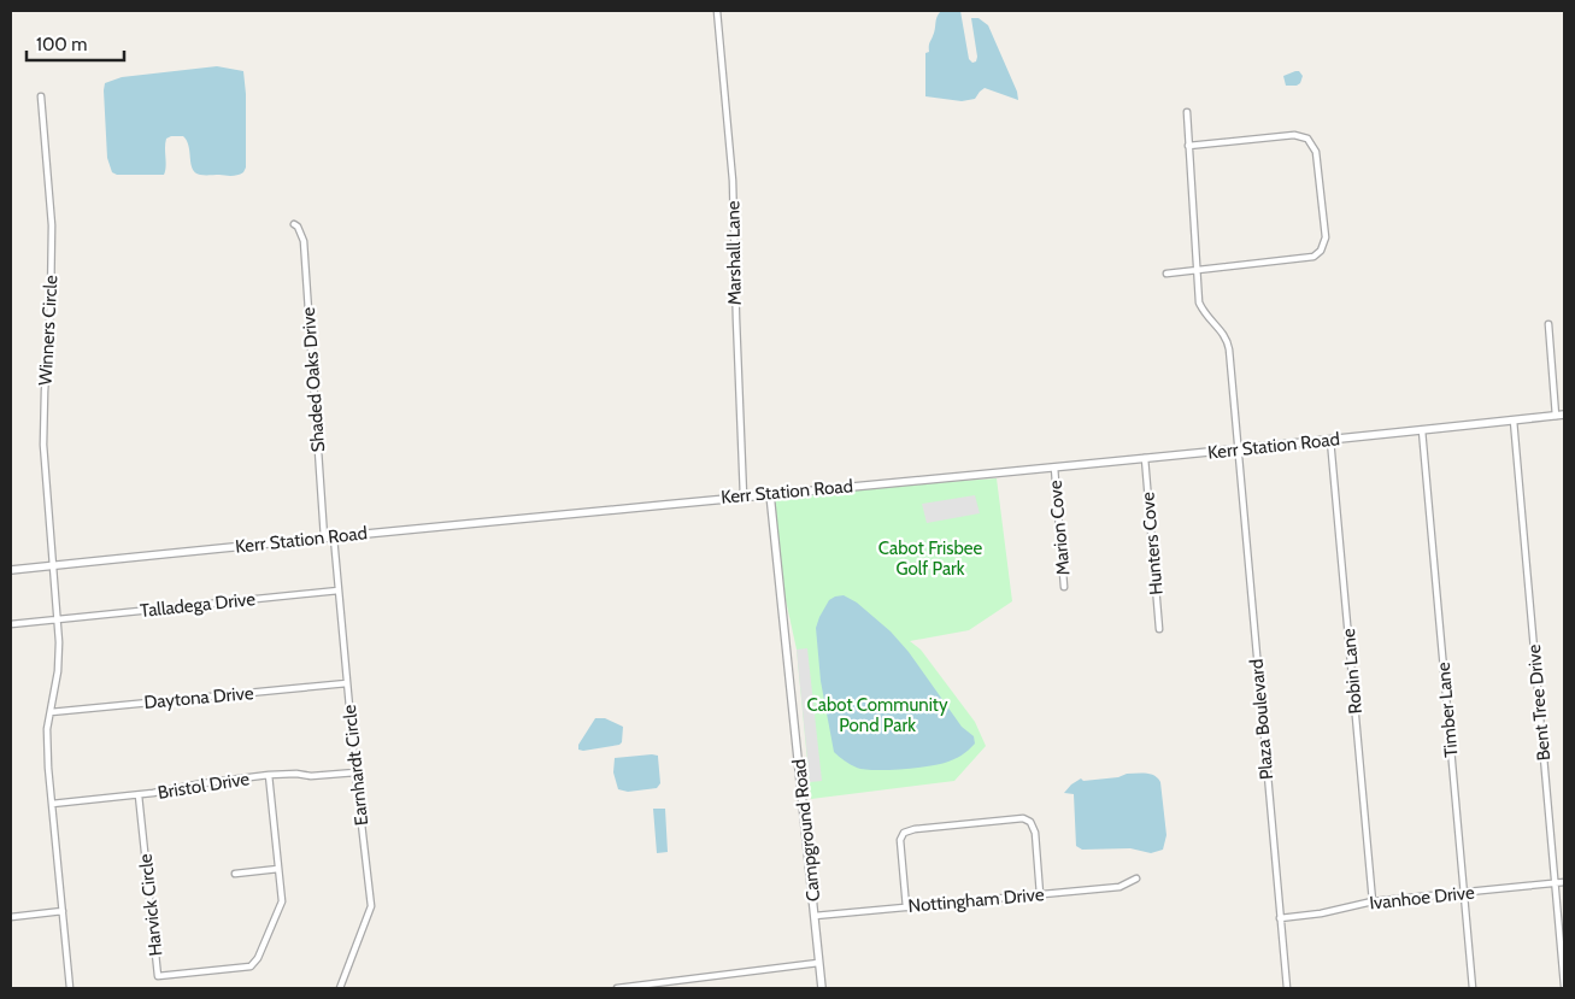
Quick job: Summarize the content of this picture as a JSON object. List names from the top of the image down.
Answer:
{
  "streets": {
    "street": [
      "Marshall Lane",
      "Winners Circle",
      "Shaded Oaks Drive",
      "Kerr Station Road",
      "Marion Cove",
      "Hunters Cove",
      "Talladega Drive",
      "Robin Lane",
      "Daytona Drive",
      "Bent Tree Drive",
      "Timber Lane",
      "Plaza Boulevard",
      "Earnhardt Circle",
      "Bristol Drive",
      "Campground Road",
      "Ivanhoe Drive",
      "Nottingham Drive",
      "Harvick Circle"
    ]
  },
  "crossings": [
    ["Marshall Lane", "Kerr Station Road"],
    ["Winners Circle", "Kerr Station Road"],
    ["Shaded Oaks Drive", "Kerr Station Road"],
    ["Kerr Station Road", "Marion Cove"],
    ["Kerr Station Road", "Hunters Cove"],
    ["Kerr Station Road", "Robin Lane"],
    ["Kerr Station Road", "Bent Tree Drive"],
    ["Kerr Station Road", "Timber Lane"],
    ["Kerr Station Road", "Plaza Boulevard"],
    ["Kerr Station Road", "Earnhardt Circle"],
    ["Kerr Station Road", "Campground Road"],
    ["Talladega Drive", "Earnhardt Circle"],
    ["Robin Lane", "Ivanhoe Drive"],
    ["Daytona Drive", "Earnhardt Circle"],
    ["Bent Tree Drive", "Ivanhoe Drive"],
    ["Timber Lane", "Ivanhoe Drive"],
    ["Plaza Boulevard", "Ivanhoe Drive"],
    ["Earnhardt Circle", "Bristol Drive"],
    ["Bristol Drive", "Harvick Circle"],
    ["Campground Road", "Nottingham Drive"]
  ],
  "parks": ["Cabot Frisbee Golf Park", "Cabot Community Pond Park"],
  "scale_bar": "100 m"
}
